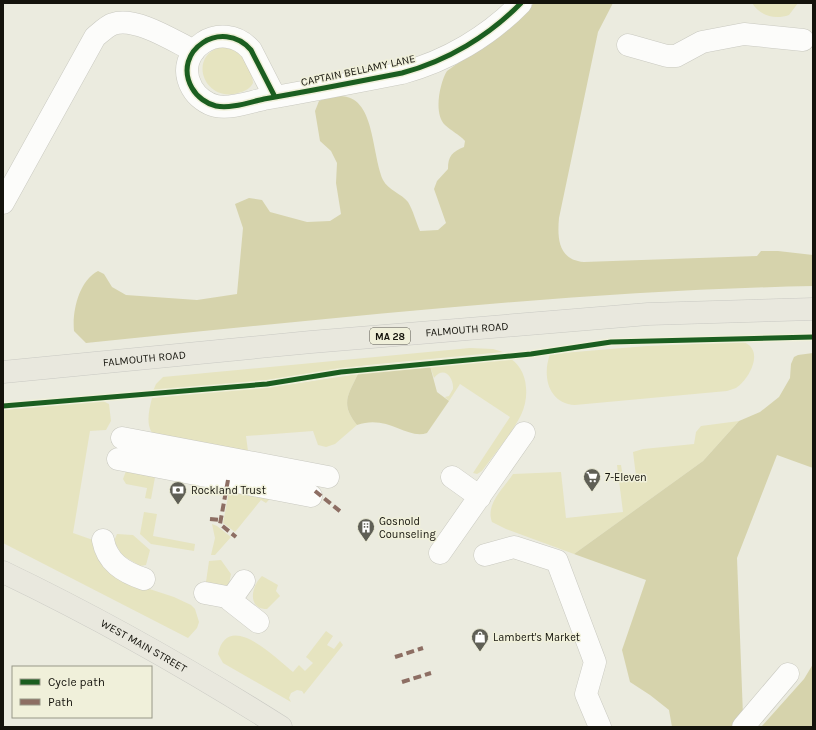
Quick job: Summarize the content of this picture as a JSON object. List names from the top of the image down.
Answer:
{
  "streets": {
    "main road": ["FALMOUTH ROAD", "MA 28", "WEST MAIN STREET"],
    "street": ["CAPTAIN BELLAMY LANE"]
  },
  "places": {
    "supermarket": ["7-Eleven"],
    "bank": ["Rockland Trust"],
    "building": ["Gosnold Counseling"],
    "shop": ["Lambert's Market"]
  },
  "legend": ["Cycle path", "Path"]
}
